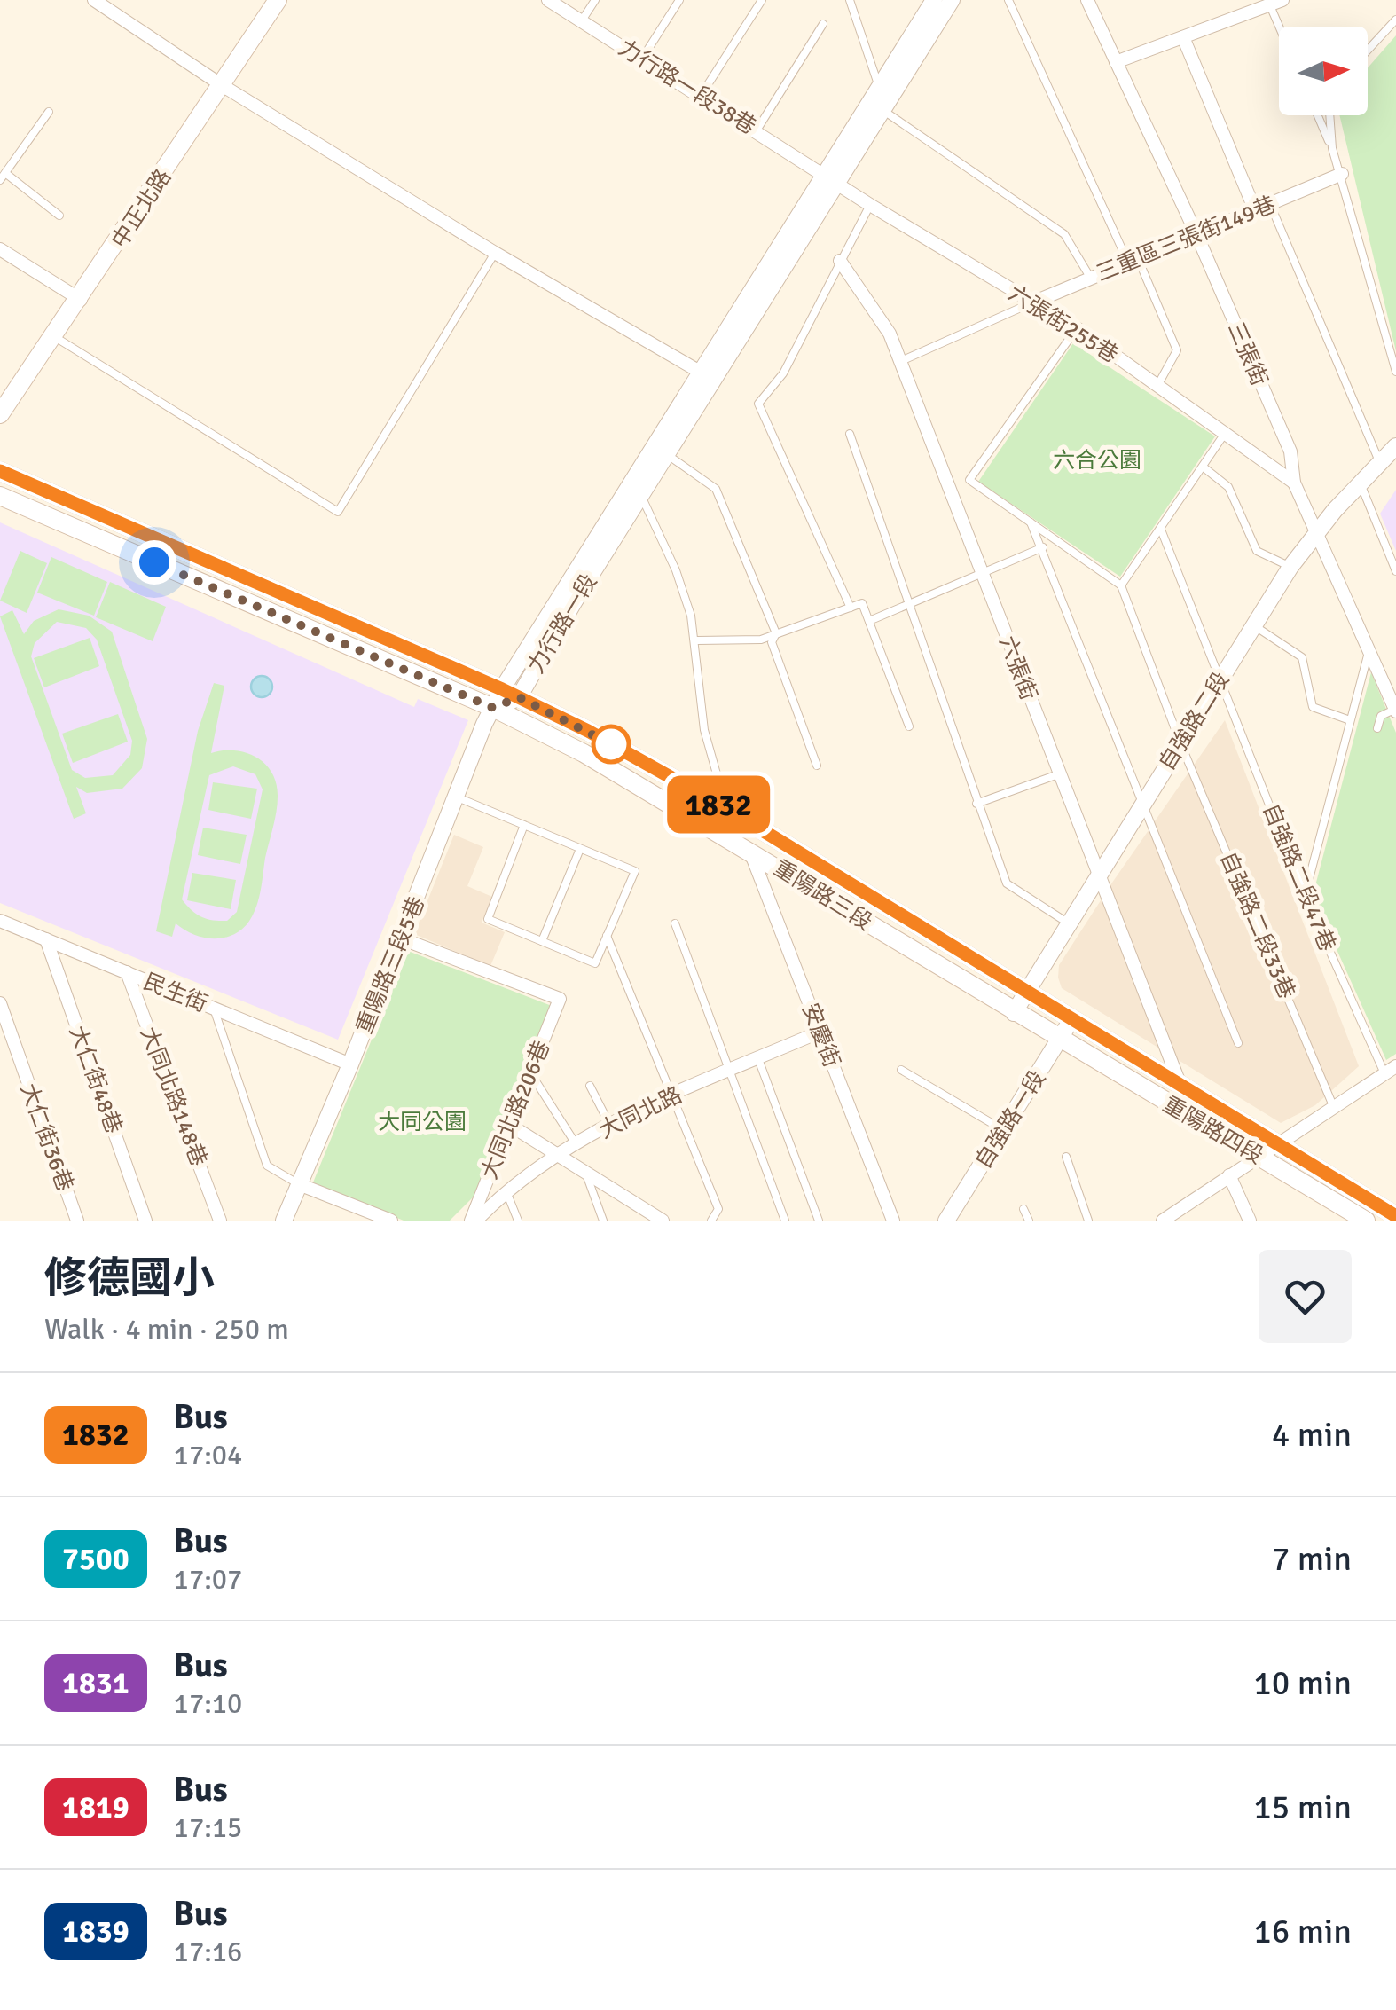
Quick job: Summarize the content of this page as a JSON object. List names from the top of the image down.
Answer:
{
  "streets": {
    "main road": ["中正北路", "重陽路三段", "重陽路四段"],
    "street": [
      "力行路一段38巷",
      "三重區三張街149巷",
      "六張街255巷",
      "三張街",
      "力行路一段",
      "六張街",
      "自強路二段",
      "重陽路三段5巷",
      "民生街",
      "安慶街",
      "大仁街48巷",
      "大同北路148巷",
      "大同北路206巷",
      "大同北路",
      "自強路一段",
      "大仁街36巷"
    ],
    "lane": ["自強路二段47巷", "自強路二段33巷"]
  },
  "crossings": [
    ["力行路一段38巷", "六張街255巷"],
    ["力行路一段38巷", "力行路一段"],
    ["三重區三張街149巷", "六張街255巷"],
    ["三重區三張街149巷", "三張街"],
    ["六張街255巷", "三張街"],
    ["六張街255巷", "力行路一段"],
    ["三張街", "自強路二段"],
    ["力行路一段", "重陽路三段"],
    ["力行路一段", "重陽路三段5巷"],
    ["六張街", "自強路二段"],
    ["六張街", "重陽路四段"],
    ["自強路二段", "自強路二段47巷"],
    ["自強路二段", "重陽路三段"],
    ["自強路二段", "自強路二段33巷"],
    ["自強路二段", "重陽路四段"],
    ["重陽路三段", "重陽路三段5巷"],
    ["重陽路三段", "安慶街"],
    ["重陽路三段", "自強路一段"],
    ["重陽路三段", "重陽路四段"],
    ["重陽路三段5巷", "民生街"],
    ["重陽路三段5巷", "大同北路206巷"],
    ["民生街", "大仁街48巷"],
    ["民生街", "大同北路148巷"],
    ["安慶街", "大同北路"],
    ["大同北路206巷", "大同北路"],
    ["自強路一段", "重陽路四段"]
  ],
  "parks": ["六合公園", "大同公園"],
  "lines": ["bus line 1832"],
  "north": "right",
  "page": {
    "on_map": "1832",
    "heading": ["修德國小", "Walk · 4 min · 250 m"],
    "list": [
      {
        "mark": "1832",
        "name": "Bus",
        "note": "17:04",
        "value": "4 min"
      },
      {
        "mark": "7500",
        "name": "Bus",
        "note": "17:07",
        "value": "7 min"
      },
      {
        "mark": "1831",
        "name": "Bus",
        "note": "17:10",
        "value": "10 min"
      },
      {
        "mark": "1819",
        "name": "Bus",
        "note": "17:15",
        "value": "15 min"
      },
      {
        "mark": "1839",
        "name": "Bus",
        "note": "17:16",
        "value": "16 min"
      }
    ]
  }
}
